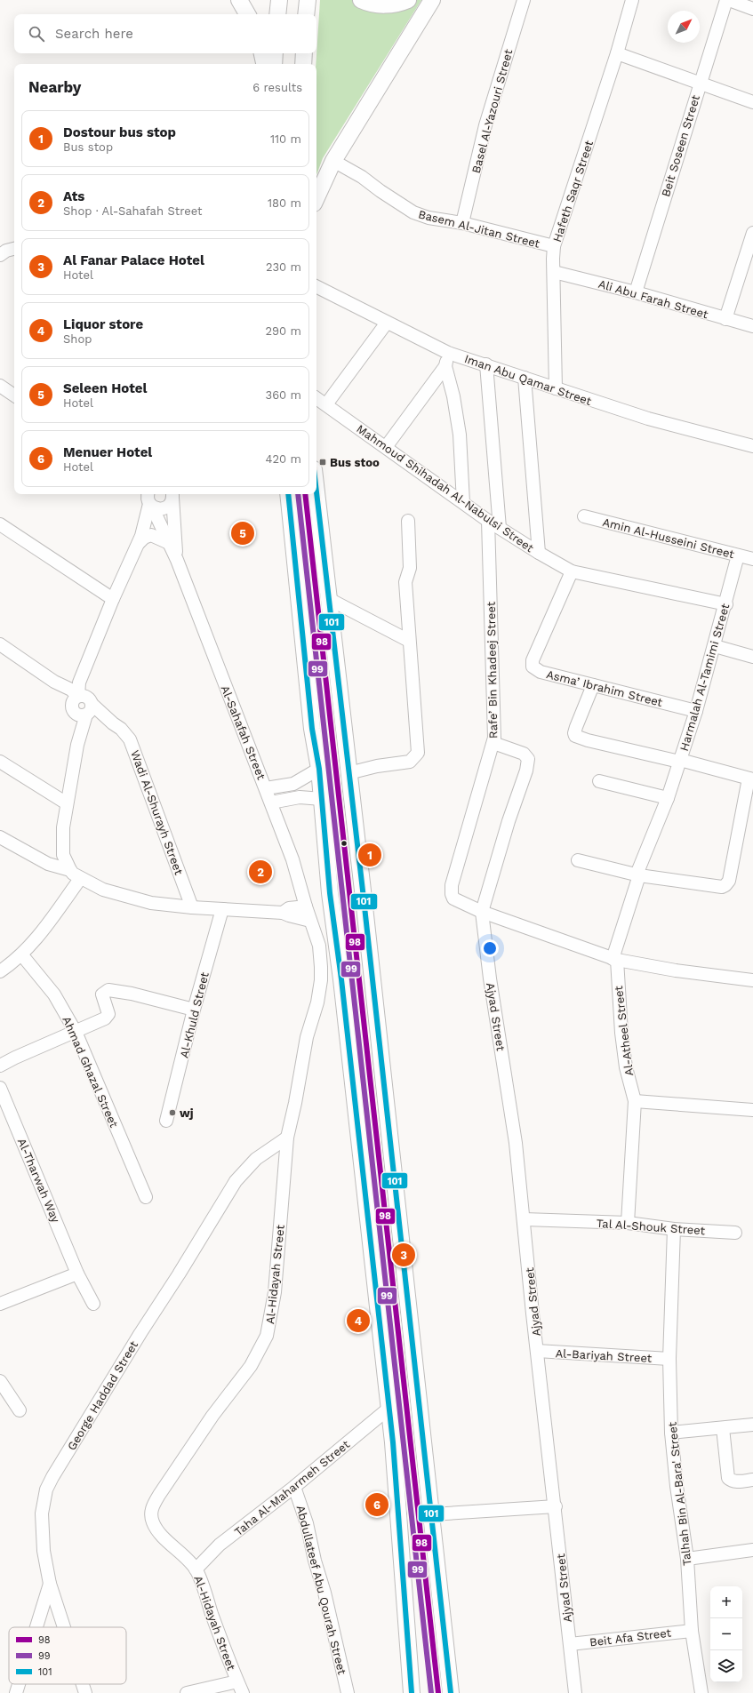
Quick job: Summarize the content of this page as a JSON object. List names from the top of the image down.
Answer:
{
  "streets": {
    "street": [
      "Basel Al-Yazouri Street",
      "Beit Soseen Street",
      "Hafeth Saqr Street",
      "Basem Al-Jitan Street",
      "Ali Abu Farah Street",
      "Iman Abu Qamar Street",
      "Mahmoud Shihadah Al-Nabulsi Street",
      "Amin Al-Husseini Street",
      "Rafe’ Bin Khadeej Street",
      "Harmalah Al-Tamimi Street",
      "Asma’ Ibrahim Street",
      "Al-Sahafah Street",
      "Wadi Al-Shurayh Street",
      "Al-Khuld Street",
      "Ajyad Street",
      "Al-Atheel Street",
      "Ahmad Ghazal Street",
      "Al-Tharwah Way",
      "Tal Al-Shouk Street",
      "Al-Hidayah Street",
      "Al-Bariyah Street",
      "George Haddad Street",
      "Taha Al-Maharmeh Street",
      "Talhah Bin Al-Bara' Street",
      "Abdullateef Abu Qourah Street",
      "Beit Afa Street"
    ]
  },
  "crossings": [
    ["Basel Al-Yazouri Street", "Basem Al-Jitan Street"],
    ["Beit Soseen Street", "Ali Abu Farah Street"],
    ["Hafeth Saqr Street", "Basem Al-Jitan Street"],
    ["Hafeth Saqr Street", "Ali Abu Farah Street"],
    ["Hafeth Saqr Street", "Iman Abu Qamar Street"],
    ["Mahmoud Shihadah Al-Nabulsi Street", "Rafe’ Bin Khadeej Street"],
    ["Mahmoud Shihadah Al-Nabulsi Street", "Harmalah Al-Tamimi Street"],
    ["Mahmoud Shihadah Al-Nabulsi Street", "Asma’ Ibrahim Street"],
    ["Amin Al-Husseini Street", "Harmalah Al-Tamimi Street"],
    ["Rafe’ Bin Khadeej Street", "Ajyad Street"],
    ["Harmalah Al-Tamimi Street", "Asma’ Ibrahim Street"],
    ["Harmalah Al-Tamimi Street", "Al-Atheel Street"],
    ["Al-Sahafah Street", "Al-Hidayah Street"],
    ["Ajyad Street", "Tal Al-Shouk Street"],
    ["Ajyad Street", "Al-Bariyah Street"],
    ["Ajyad Street", "Beit Afa Street"],
    ["Al-Atheel Street", "Tal Al-Shouk Street"],
    ["Tal Al-Shouk Street", "Talhah Bin Al-Bara' Street"],
    ["Al-Hidayah Street", "George Haddad Street"],
    ["Al-Hidayah Street", "Taha Al-Maharmeh Street"],
    ["Al-Bariyah Street", "Talhah Bin Al-Bara' Street"],
    ["Taha Al-Maharmeh Street", "Abdullateef Abu Qourah Street"],
    ["Talhah Bin Al-Bara' Street", "Beit Afa Street"]
  ],
  "places": {
    "transit": ["Bus stoo"],
    "other": ["wj"]
  },
  "lines": ["transit line 101", "transit line 98", "transit line 99"],
  "legend": ["98", "99", "101"],
  "north": "top right",
  "page": {
    "search": "Search here",
    "heading": ["Nearby", "6 results"],
    "list": [
      {
        "mark": "1",
        "name": "Dostour bus stop",
        "note": "Bus stop",
        "value": "110 m"
      },
      {
        "mark": "2",
        "name": "Ats",
        "note": "Shop · Al-Sahafah Street",
        "value": "180 m"
      },
      {
        "mark": "3",
        "name": "Al Fanar Palace Hotel",
        "note": "Hotel",
        "value": "230 m"
      },
      {
        "mark": "4",
        "name": "Liquor store",
        "note": "Shop",
        "value": "290 m"
      },
      {
        "mark": "5",
        "name": "Seleen Hotel",
        "note": "Hotel",
        "value": "360 m"
      },
      {
        "mark": "6",
        "name": "Menuer Hotel",
        "note": "Hotel",
        "value": "420 m"
      }
    ],
    "pins": [
      "5",
      "1",
      "2",
      "3",
      "4",
      "6"
    ],
    "map_buttons": ["+", "−"]
  }
}
